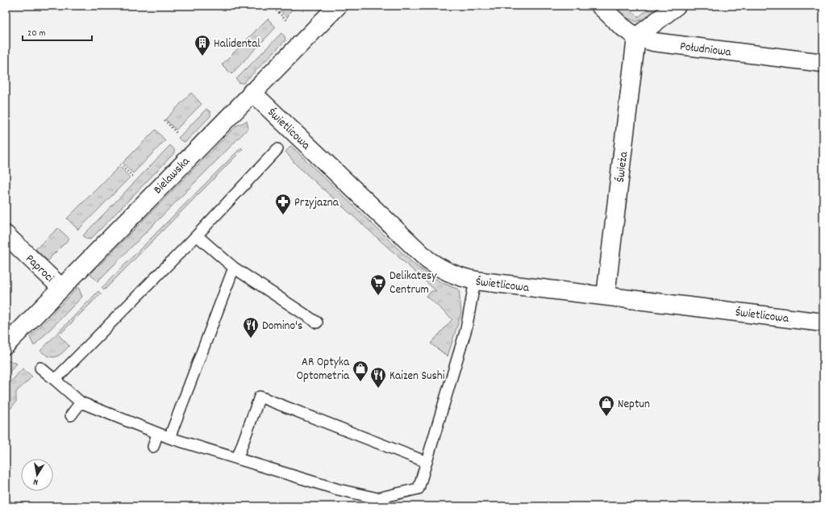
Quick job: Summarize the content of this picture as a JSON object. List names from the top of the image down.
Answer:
{
  "streets": {
    "street": [
      "Południowa",
      "Świetlicowa",
      "Świeża",
      "Bielawska",
      "Paproci"
    ]
  },
  "crossings": [
    ["Południowa", "Świeża"],
    ["Świetlicowa", "Świeża"],
    ["Świetlicowa", "Bielawska"],
    ["Bielawska", "Paproci"]
  ],
  "places": {
    "building": ["Halidental"],
    "pharmacy": ["Przyjazna"],
    "supermarket": ["Delikatesy Centrum"],
    "restaurant": ["Domino's", "Kaizen Sushi"],
    "shop": ["AR Optyka Optometria", "Neptun"]
  },
  "scale_bar": "20 m",
  "north": "bottom"
}
